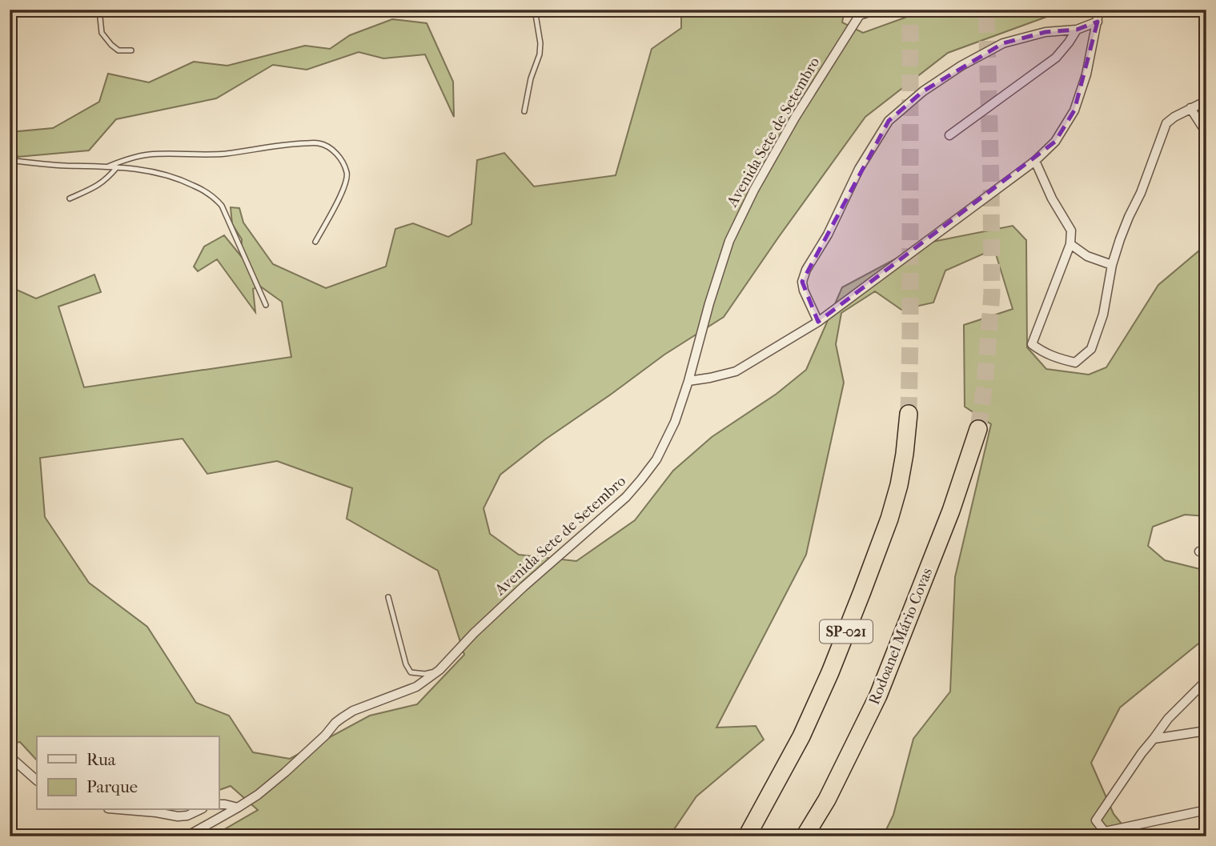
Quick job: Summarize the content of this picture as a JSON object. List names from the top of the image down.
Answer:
{
  "streets": {
    "highway": ["SP-021", "Rodoanel Mário Covas"],
    "street": ["Avenida Sete de Setembro"]
  },
  "legend": ["Rua", "Parque"]
}
